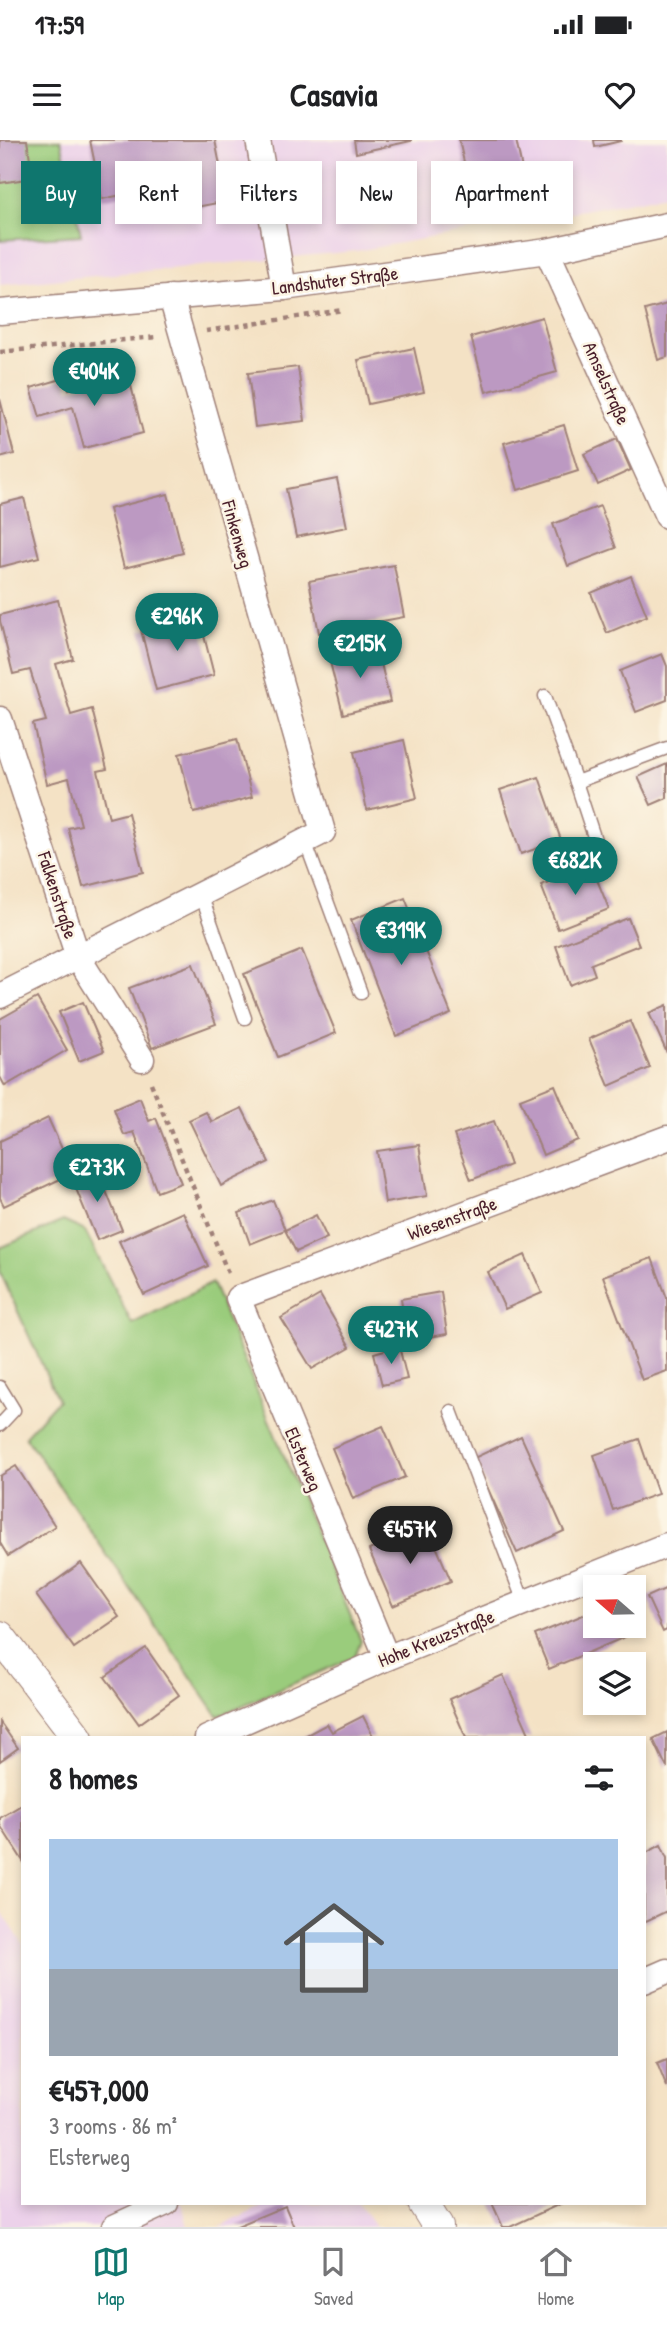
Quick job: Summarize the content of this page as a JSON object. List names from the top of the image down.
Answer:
{
  "streets": {
    "street": [
      "Landshuter Straße",
      "Amselstraße",
      "Finkenweg",
      "Falkenstraße",
      "Wiesenstraße",
      "Elsterweg",
      "Hohe Kreuzstraße"
    ]
  },
  "crossings": [
    ["Landshuter Straße", "Amselstraße"],
    ["Landshuter Straße", "Finkenweg"],
    ["Wiesenstraße", "Elsterweg"],
    ["Elsterweg", "Hohe Kreuzstraße"]
  ],
  "north": "left",
  "page": {
    "status": "17:59",
    "header": "Casavia",
    "chip": [
      "Buy",
      "Rent",
      "Filters",
      "New",
      "Apartment"
    ],
    "price": [
      "€404K",
      "€296K",
      "€215K",
      "€682K",
      "€319K",
      "€273K",
      "€427K",
      "€457K"
    ],
    "heading": "8 homes",
    "list": [
      {
        "name": "€457,000",
        "note": "3 rooms · 86 m² · Elsterweg"
      }
    ],
    "tabs": ["Map", "Saved", "Home"]
  }
}
